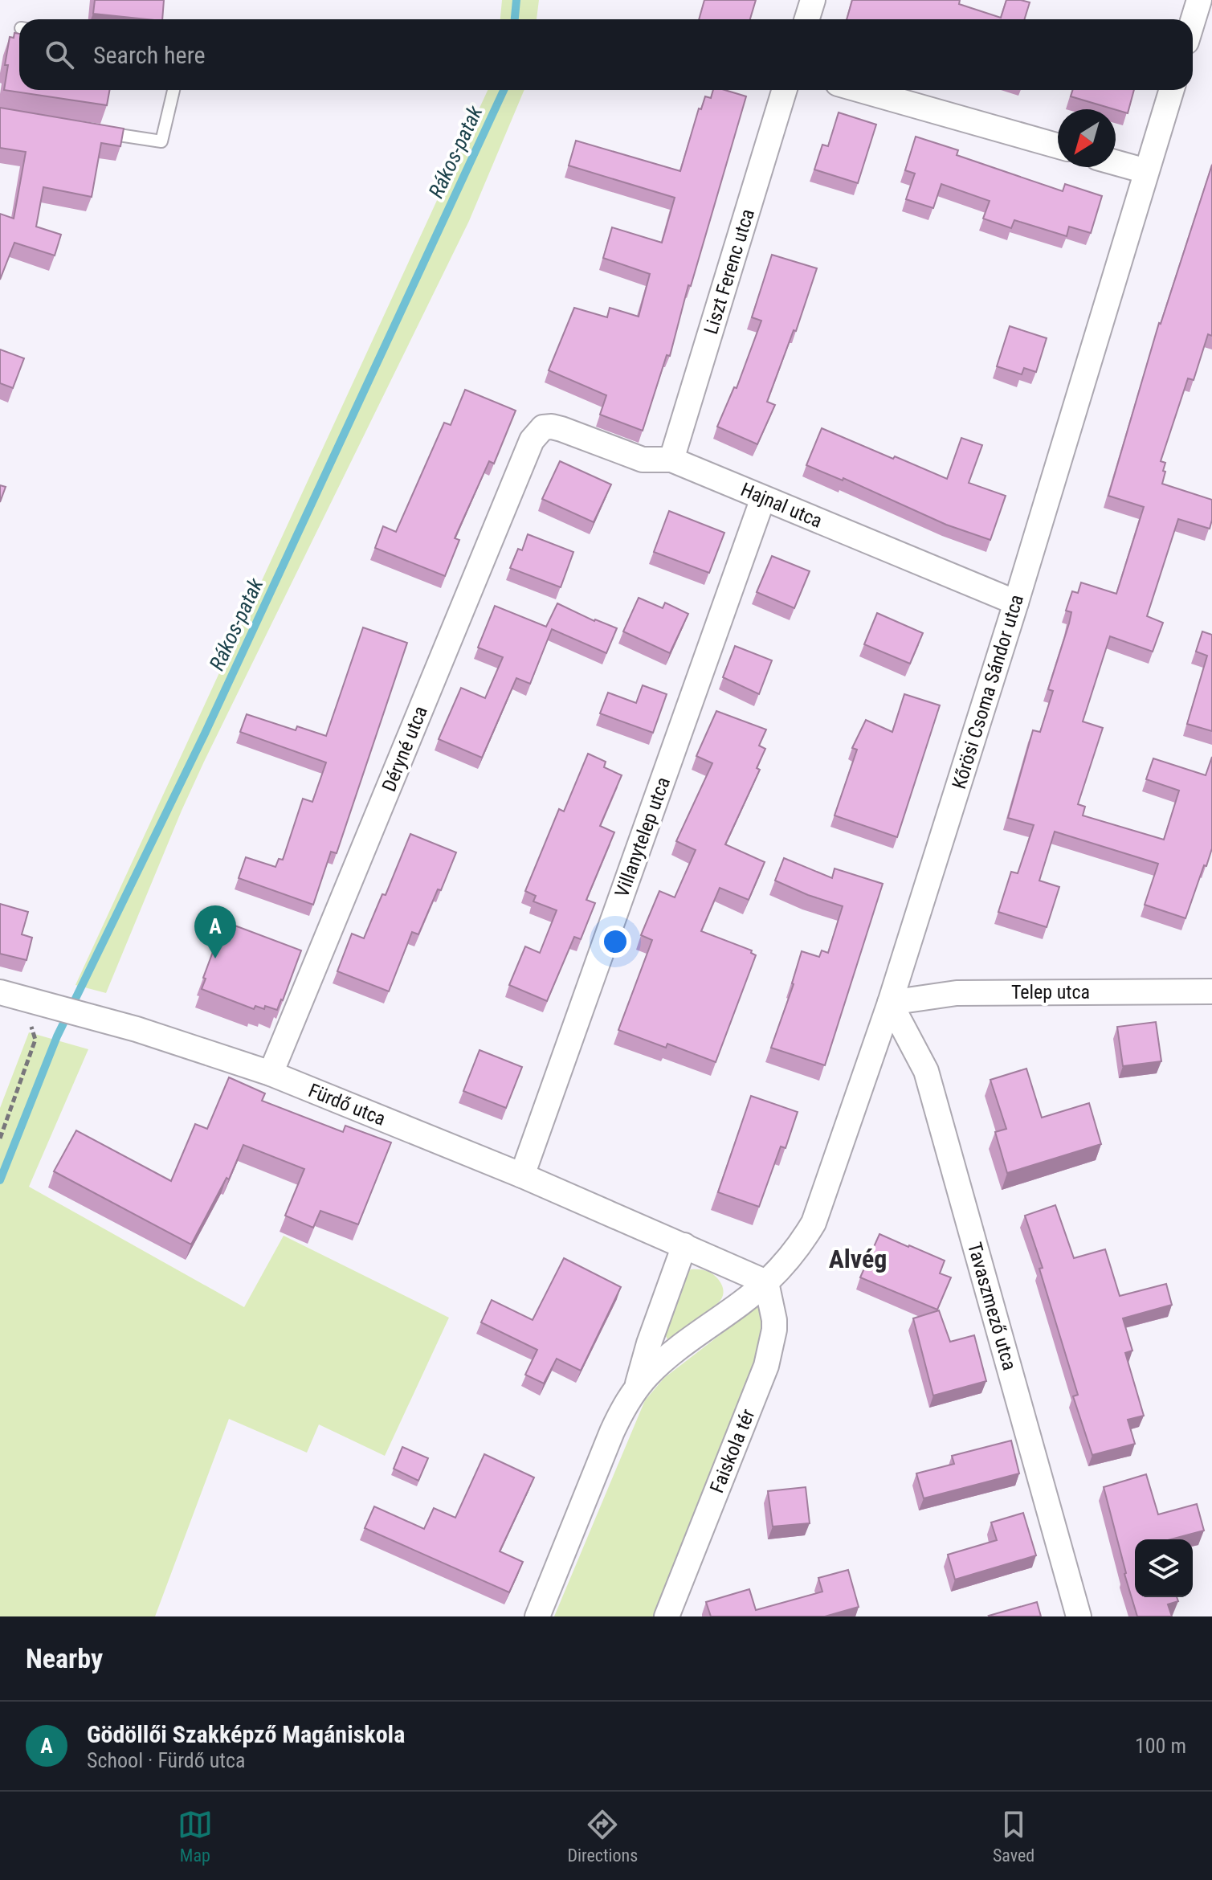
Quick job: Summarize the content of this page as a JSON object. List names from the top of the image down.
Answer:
{
  "streets": {
    "street": [
      "Liszt Ferenc utca",
      "Hajnal utca",
      "Kőrösi Csoma Sándor utca",
      "Déryné utca",
      "Villanytelep utca",
      "Telep utca",
      "Fürdő utca",
      "Tavaszmező utca",
      "Faiskola tér"
    ]
  },
  "crossings": [
    ["Liszt Ferenc utca", "Hajnal utca"],
    ["Hajnal utca", "Kőrösi Csoma Sándor utca"],
    ["Hajnal utca", "Déryné utca"],
    ["Hajnal utca", "Villanytelep utca"],
    ["Kőrösi Csoma Sándor utca", "Telep utca"],
    ["Kőrösi Csoma Sándor utca", "Tavaszmező utca"],
    ["Kőrösi Csoma Sándor utca", "Faiskola tér"],
    ["Déryné utca", "Fürdő utca"],
    ["Villanytelep utca", "Fürdő utca"],
    ["Telep utca", "Tavaszmező utca"]
  ],
  "districts": ["Alvég"],
  "water": ["Rákos-patak"],
  "north": "bottom left",
  "page": {
    "search": "Search here",
    "pins": "A",
    "heading": "Nearby",
    "list": [
      {
        "mark": "A",
        "name": "Gödöllői Szakképző Magániskola",
        "note": "School · Fürdő utca",
        "value": "100 m"
      }
    ],
    "nav": ["Map", "Directions", "Saved"]
  }
}
